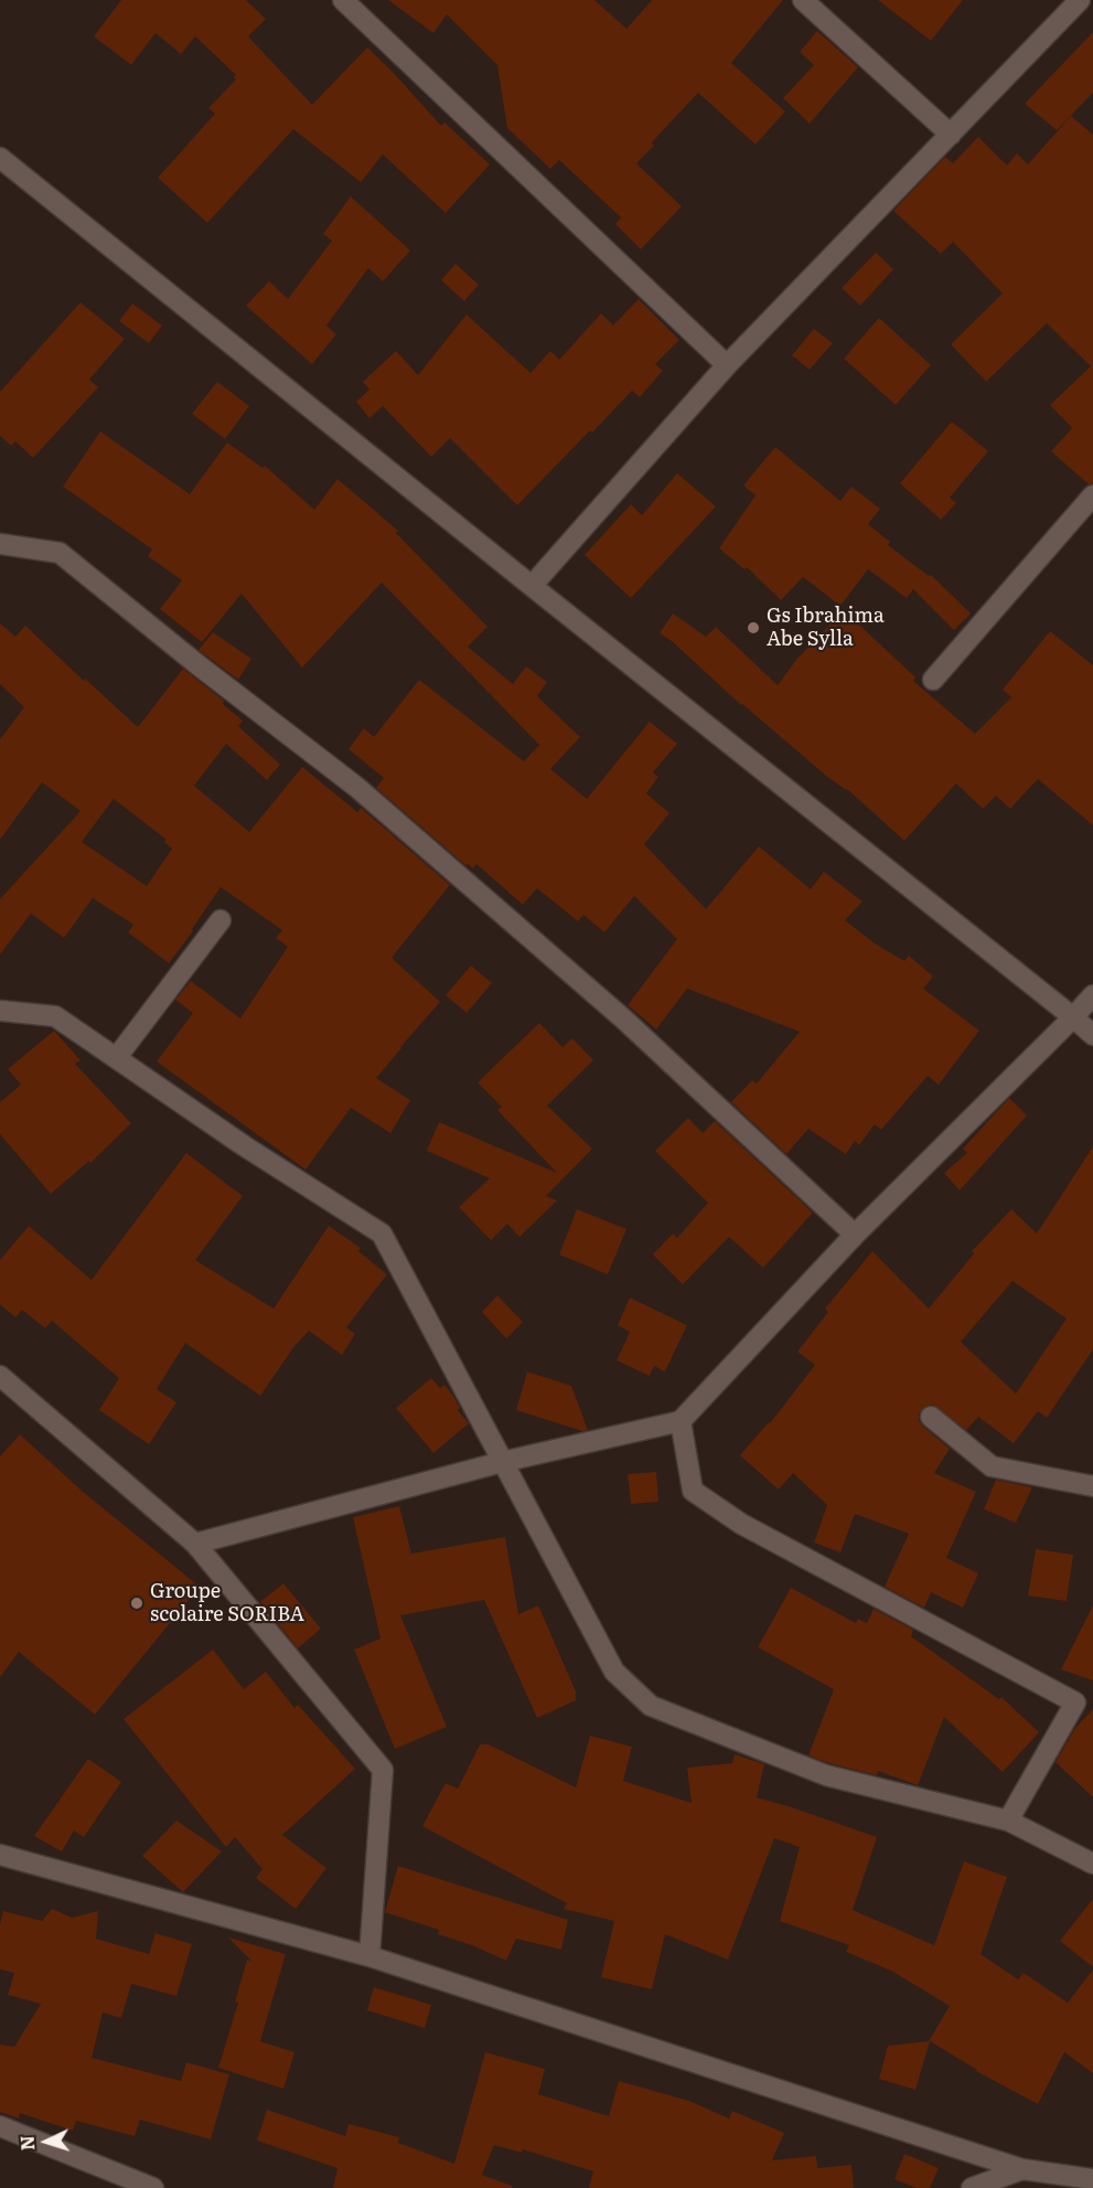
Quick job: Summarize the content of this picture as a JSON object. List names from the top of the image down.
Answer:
{
  "places": ["Gs Ibrahima Abe Sylla", "Groupe scolaire SORIBA"],
  "north": "left"
}
